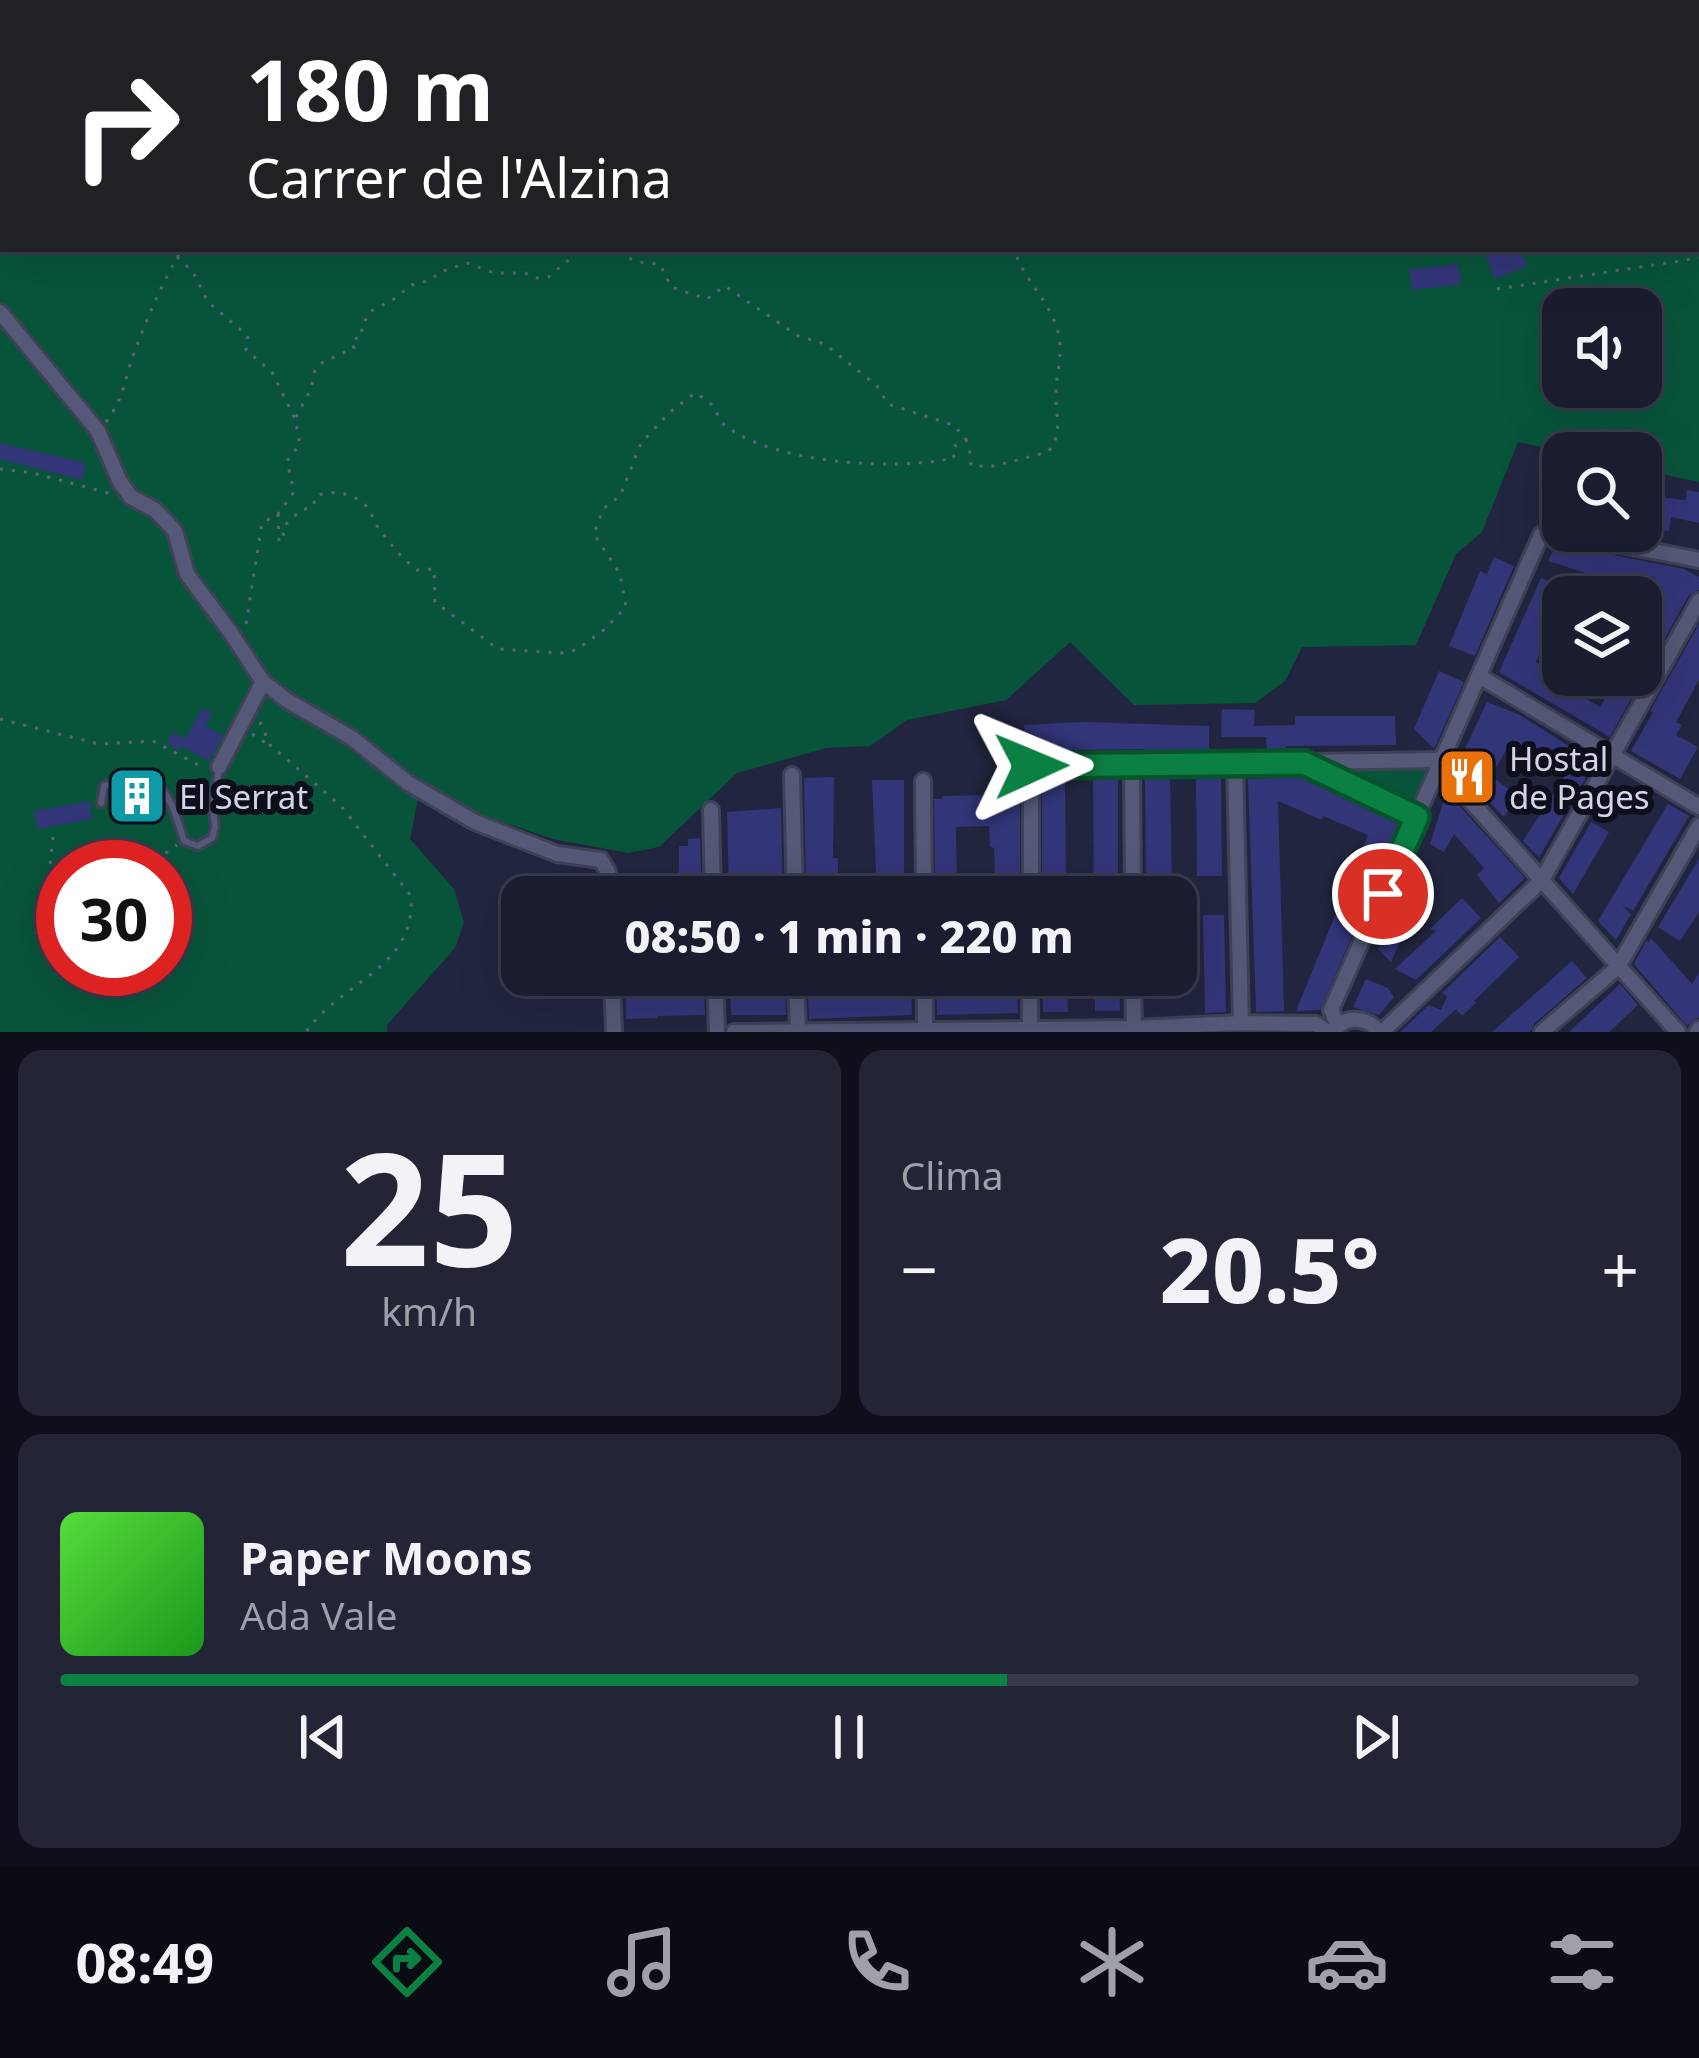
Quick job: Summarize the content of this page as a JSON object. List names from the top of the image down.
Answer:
{
  "places": {
    "restaurant": ["Hostal de Pages"],
    "building": ["El Serrat"]
  },
  "page": {
    "turn": ["180 m", "Carrer de l'Alzina"],
    "limit": "30",
    "trip": "08:50 · 1 min · 220 m",
    "tile": [
      ["25", "km/h"],
      "Clima"
    ],
    "heat": ["−", "20.5°", "+"],
    "song": ["Paper Moons", "Ada Vale"],
    "tabs": "08:49"
  }
}
